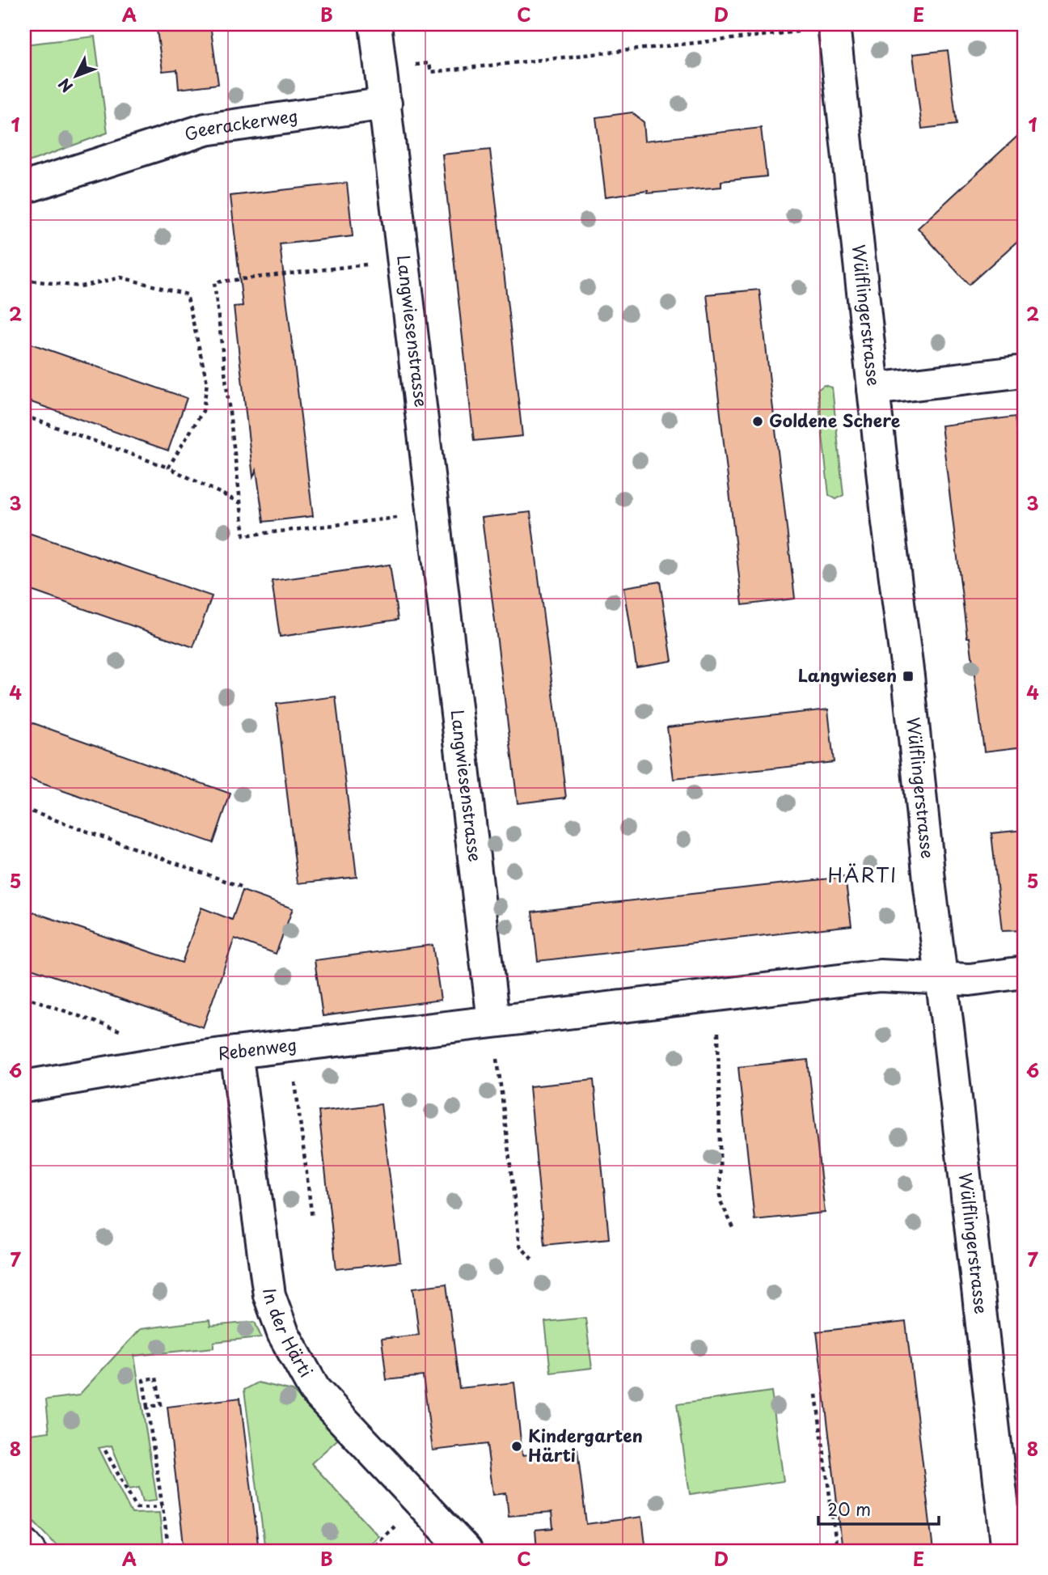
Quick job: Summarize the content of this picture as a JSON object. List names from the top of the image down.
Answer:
{
  "streets": {
    "street": [
      "Geerackerweg",
      "Wülflingerstrasse",
      "Langwiesenstrasse",
      "Rebenweg",
      "In der Härti"
    ]
  },
  "crossings": [
    ["Geerackerweg", "Langwiesenstrasse"],
    ["Langwiesenstrasse", "Rebenweg"],
    ["Rebenweg", "In der Härti"]
  ],
  "districts": ["HÄRTI"],
  "places": {
    "other": ["Goldene Schere", "Kindergarten Härti"],
    "transit": ["Langwiesen"]
  },
  "scale_bar": "20 m",
  "north": "bottom left",
  "grid": {
    "columns": [
      "A",
      "B",
      "C",
      "D",
      "E"
    ],
    "rows": [
      "1",
      "2",
      "3",
      "4",
      "5",
      "6",
      "7",
      "8"
    ]
  }
}
